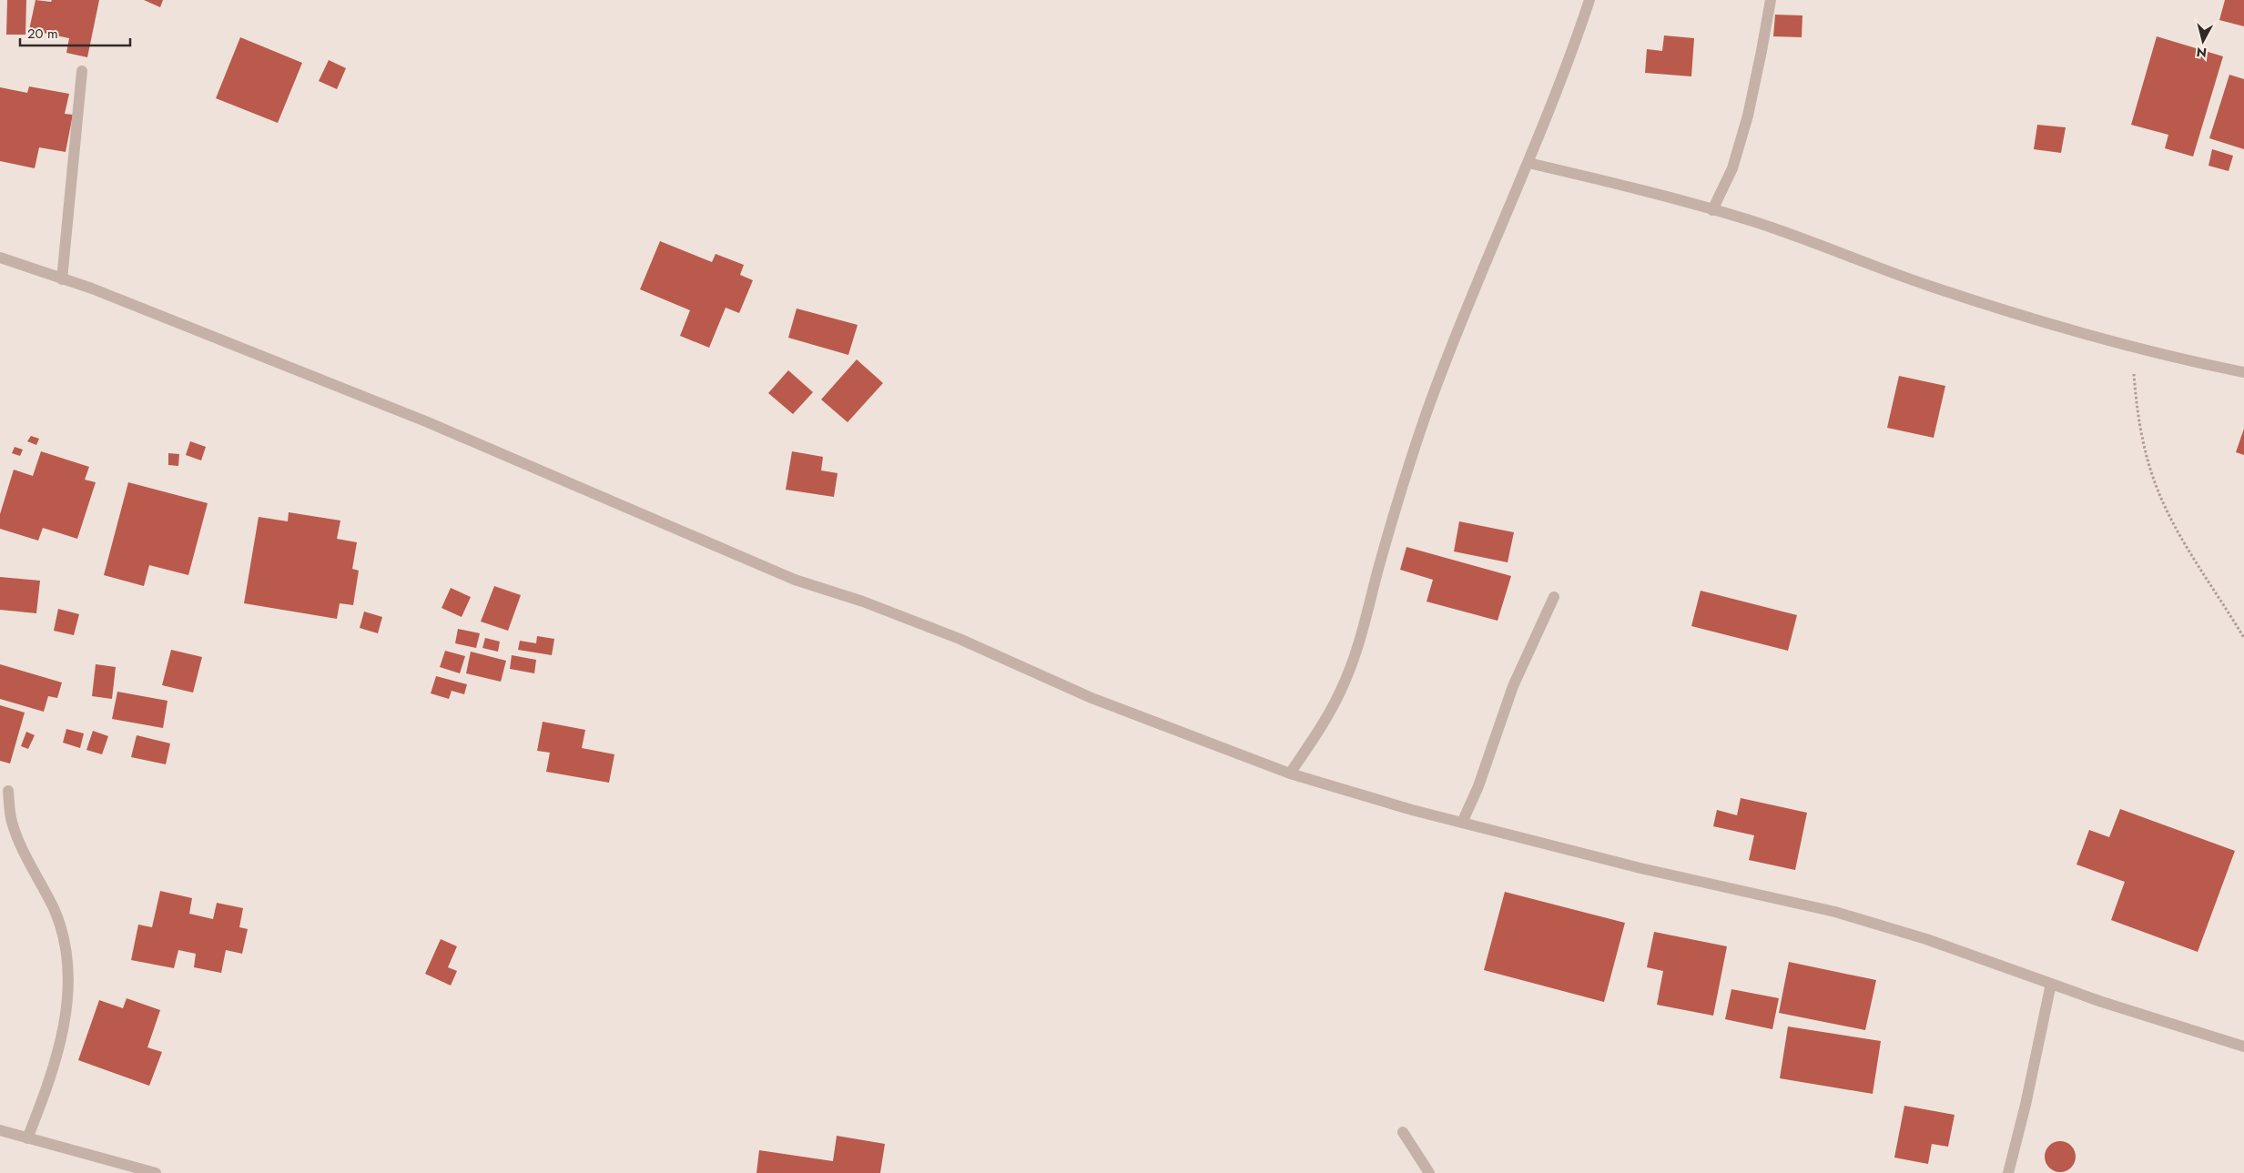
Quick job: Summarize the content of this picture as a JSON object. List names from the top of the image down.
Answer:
{
  "scale_bar": "20 m",
  "north": "bottom"
}
